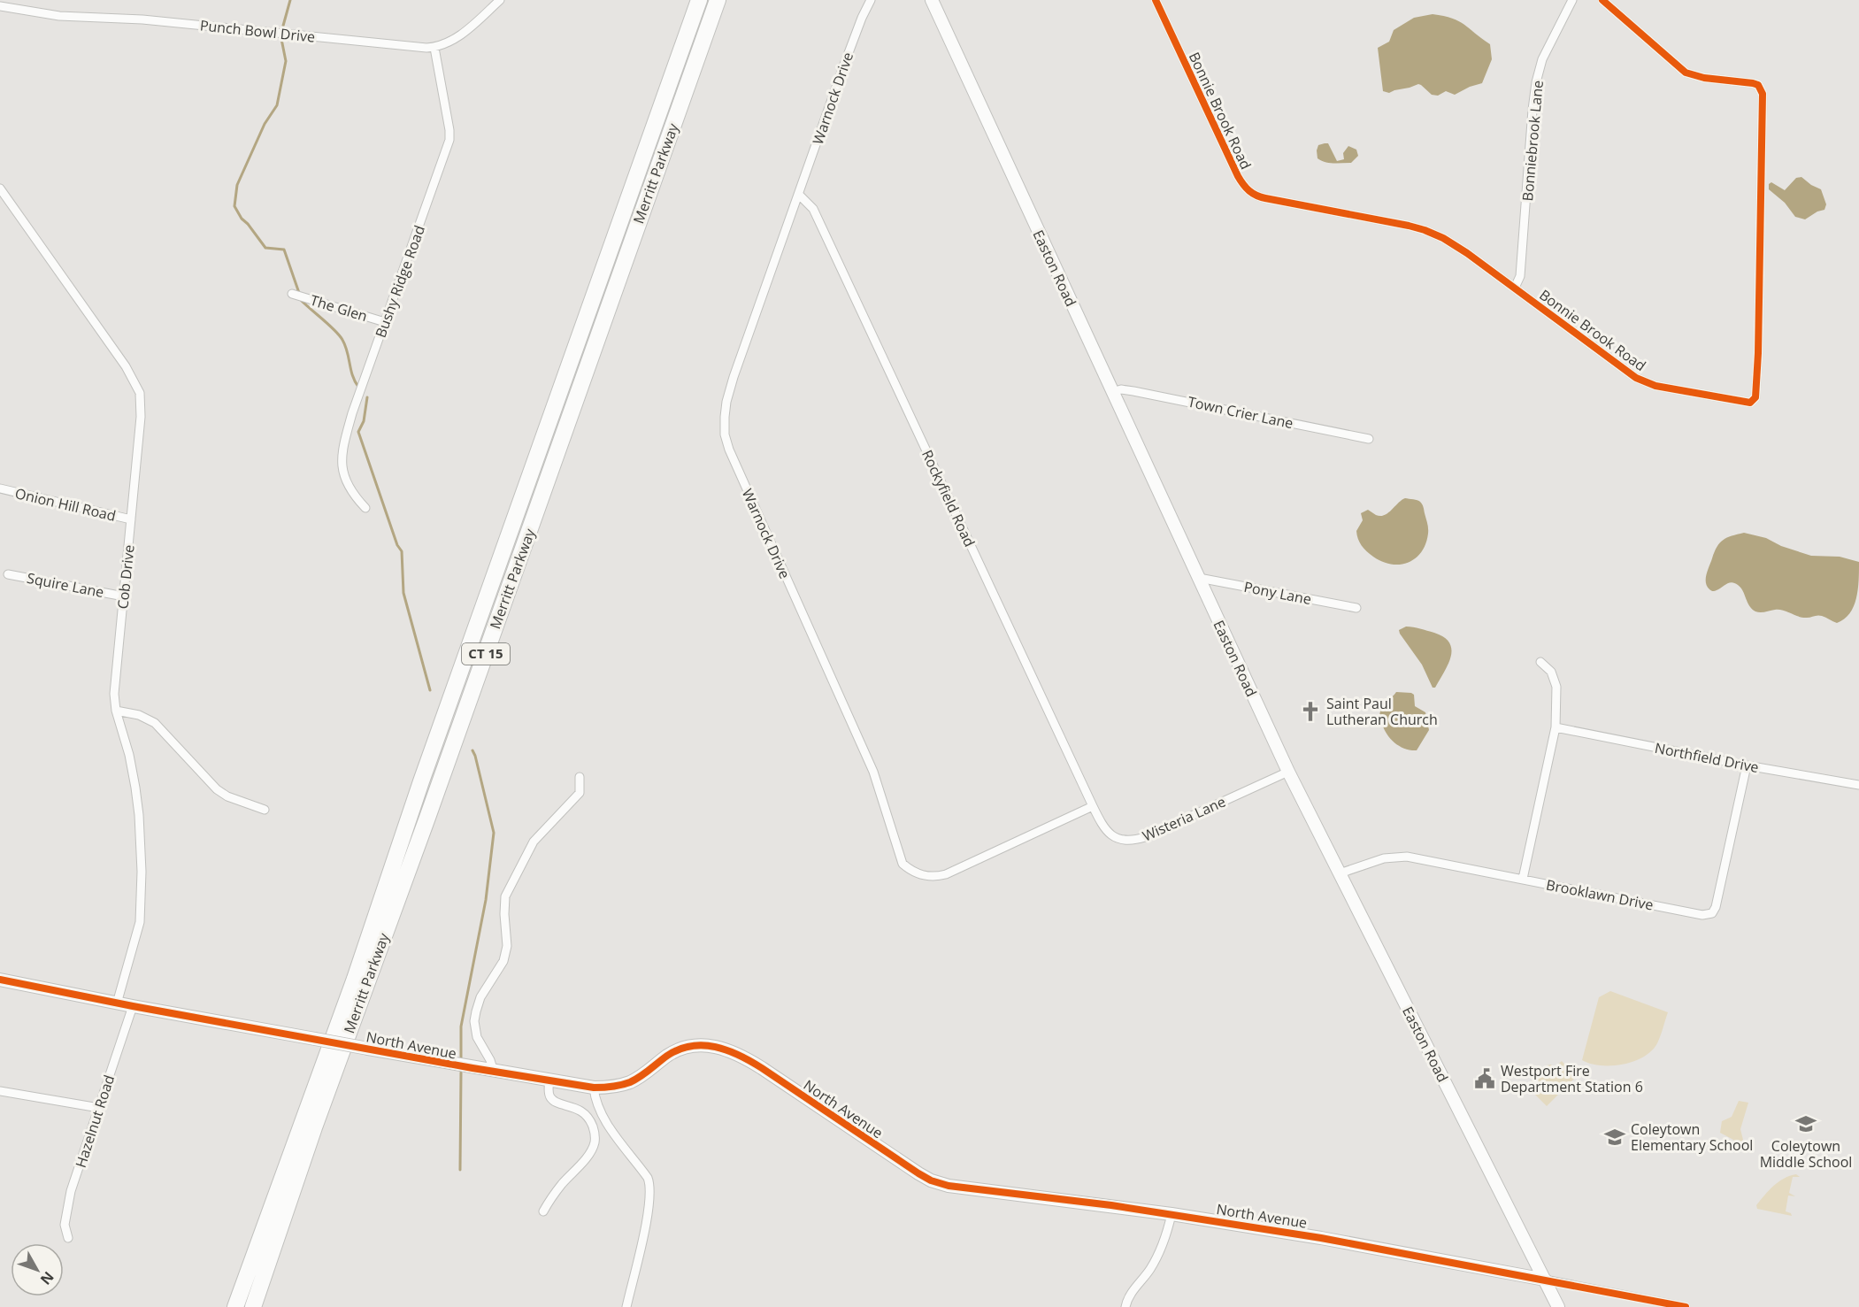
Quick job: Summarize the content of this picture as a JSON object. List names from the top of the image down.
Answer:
{
  "streets": {
    "highway": ["Merritt Parkway", "CT 15"],
    "street": [
      "Punch Bowl Drive",
      "Warnock Drive",
      "Bonnie Brook Road",
      "Bonniebrook Lane",
      "Easton Road",
      "Bushy Ridge Road",
      "The Glen",
      "Town Crier Lane",
      "Rockyfield Road",
      "Onion Hill Road",
      "Cob Drive",
      "Squire Lane",
      "Pony Lane",
      "Northfield Drive",
      "Wisteria Lane",
      "Brooklawn Drive",
      "North Avenue",
      "Hazelnut Road"
    ]
  },
  "crossings": [
    ["Punch Bowl Drive", "Bushy Ridge Road"],
    ["Warnock Drive", "Rockyfield Road"],
    ["Warnock Drive", "Wisteria Lane"],
    ["Bonnie Brook Road", "Bonniebrook Lane"],
    ["Easton Road", "Town Crier Lane"],
    ["Easton Road", "Pony Lane"],
    ["Easton Road", "Wisteria Lane"],
    ["Easton Road", "Brooklawn Drive"],
    ["Easton Road", "North Avenue"],
    ["Bushy Ridge Road", "The Glen"],
    ["Rockyfield Road", "Wisteria Lane"],
    ["Onion Hill Road", "Cob Drive"],
    ["Cob Drive", "Squire Lane"],
    ["Cob Drive", "North Avenue"],
    ["Northfield Drive", "Brooklawn Drive"],
    ["North Avenue", "Hazelnut Road"]
  ],
  "places": {
    "church": ["Saint Paul Lutheran Church"],
    "public building": ["Westport Fire Department Station 6"],
    "school or university": ["Coleytown Middle School", "Coleytown Elementary School"]
  },
  "north": "bottom right"
}
